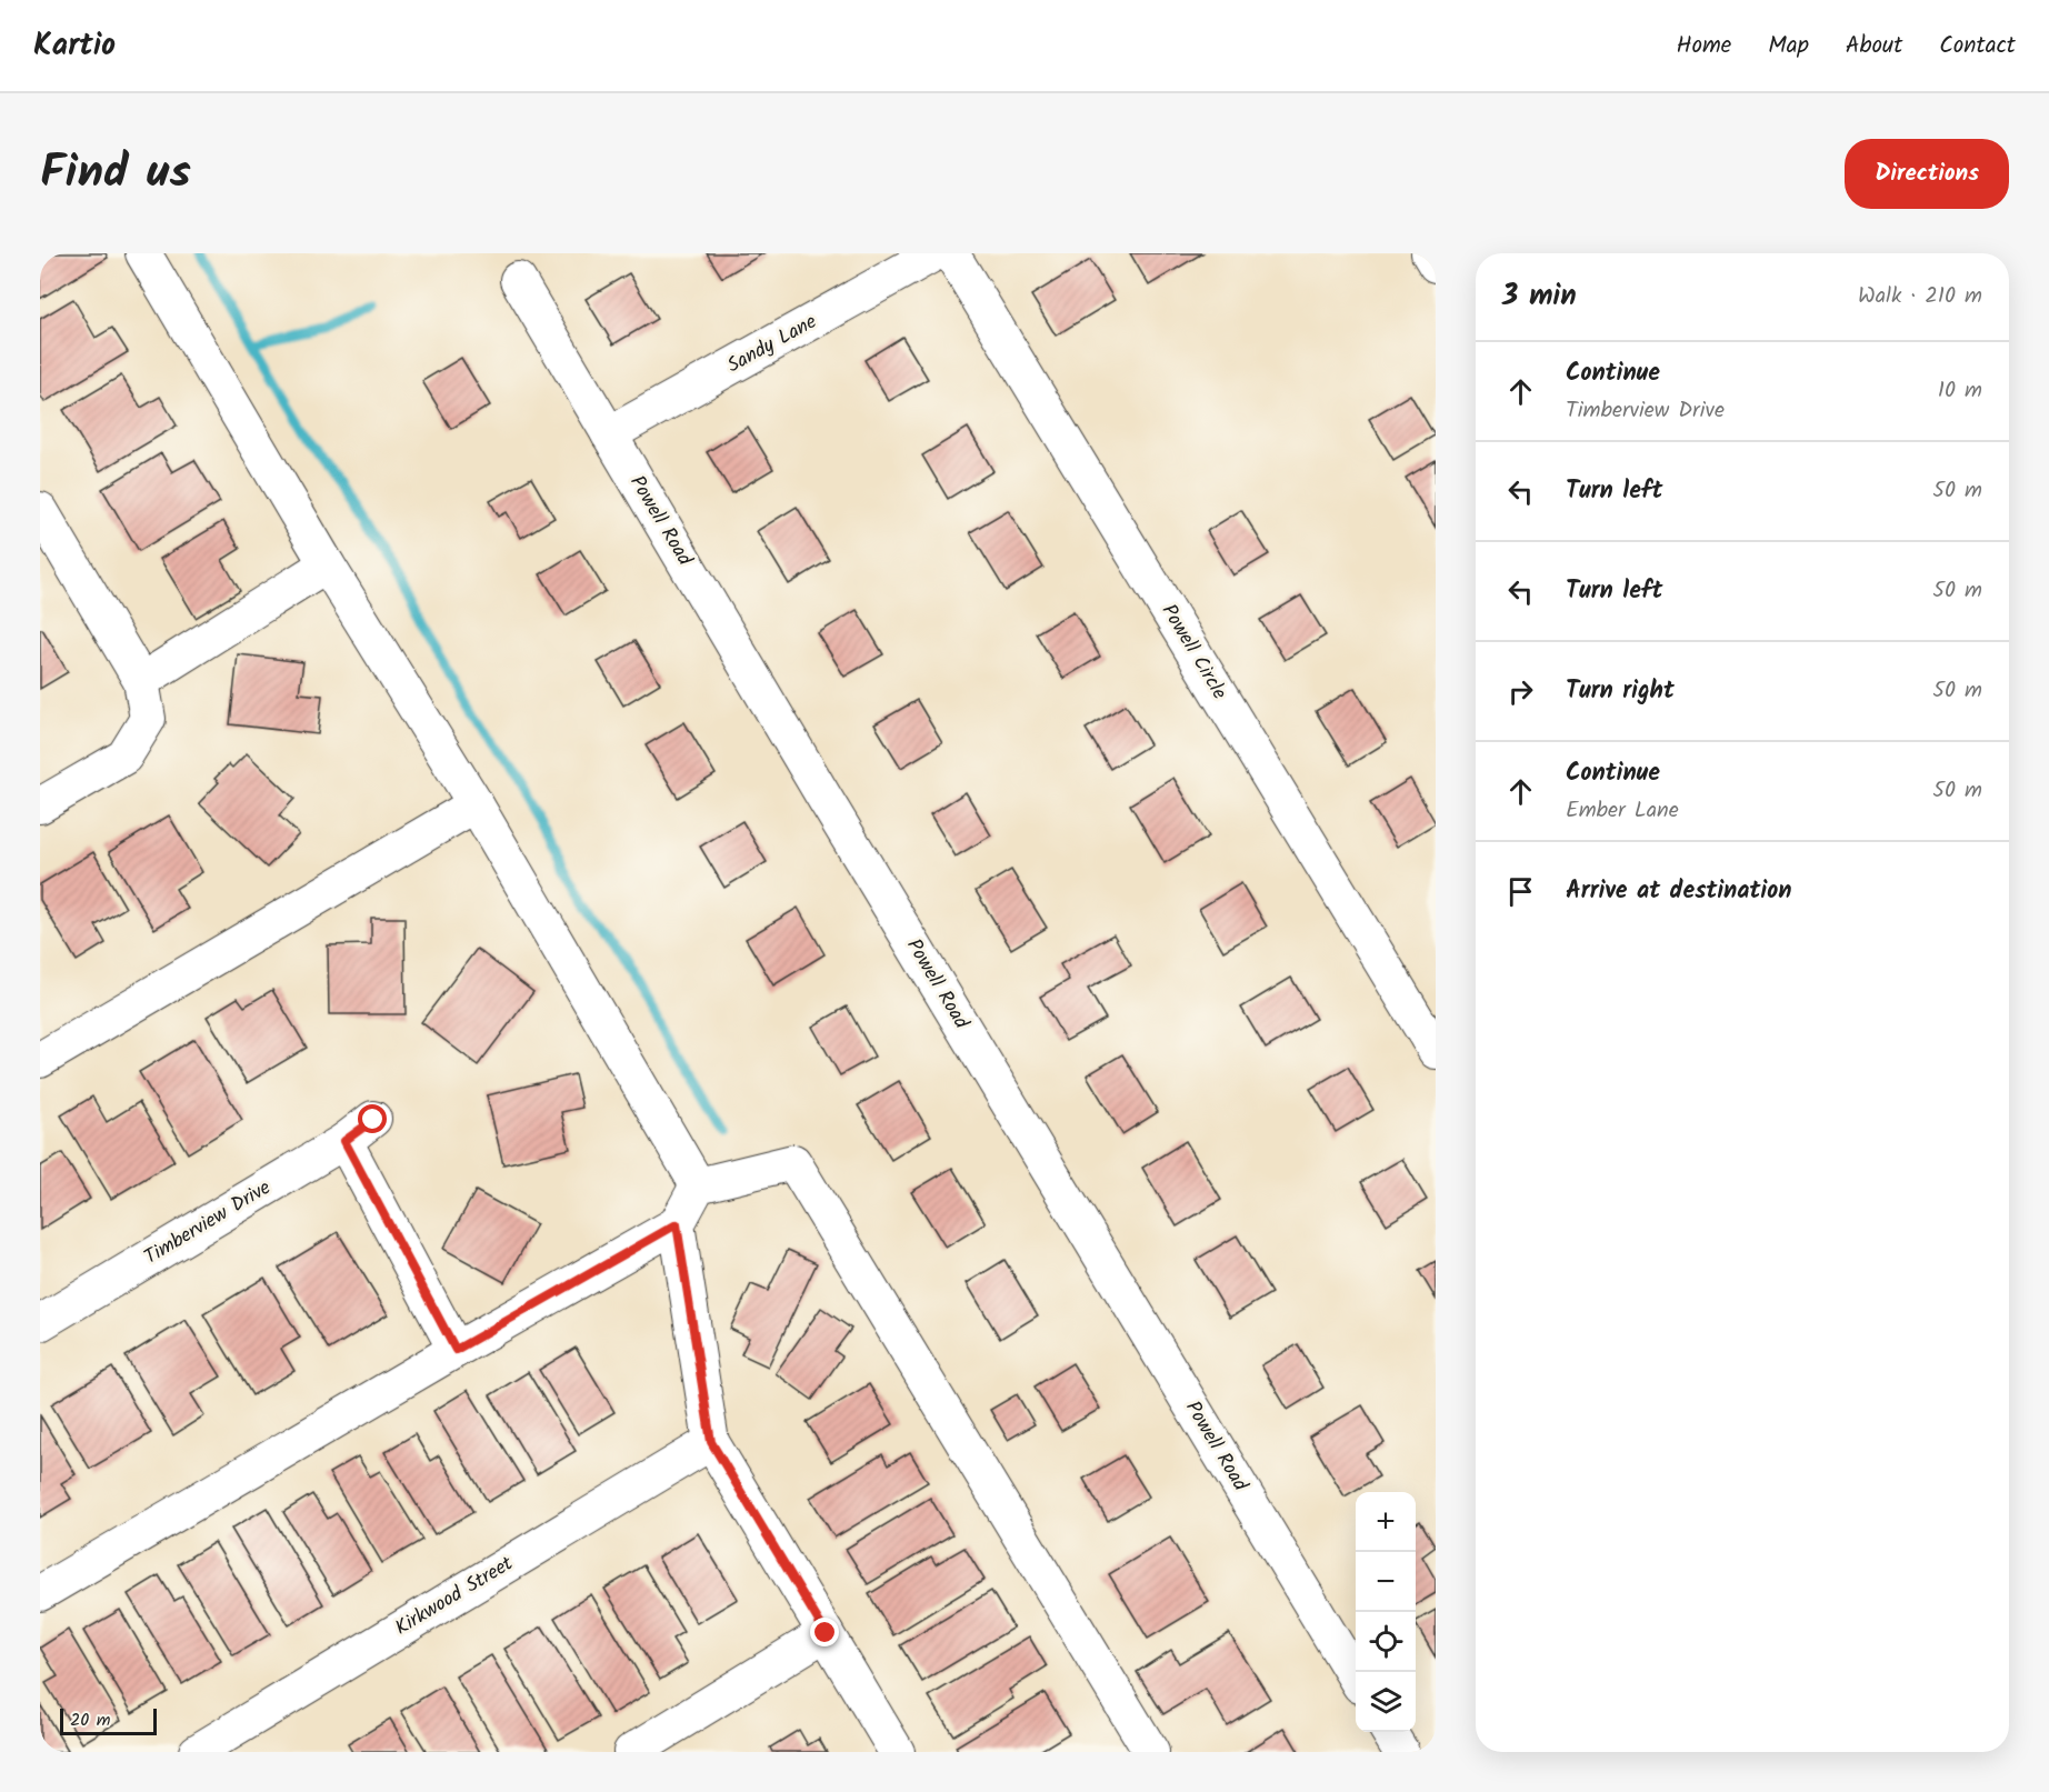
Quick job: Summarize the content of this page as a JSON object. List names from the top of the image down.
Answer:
{
  "streets": {
    "street": [
      "Sandy Lane",
      "Powell Road",
      "Powell Circle",
      "Timberview Drive",
      "Kirkwood Street"
    ]
  },
  "crossings": [
    ["Sandy Lane", "Powell Road"]
  ],
  "scale_bar": "20 m",
  "page": {
    "header": "Kartio",
    "nav": [
      "Home",
      "Map",
      "About",
      "Contact"
    ],
    "title": "Find us",
    "buttons": "Directions",
    "heading": ["3 min", "Walk · 210 m"],
    "list": [
      ["Continue", "Timberview Drive", "10 m"],
      ["Turn left", "50 m"],
      ["Turn left", "50 m"],
      ["Turn right", "50 m"],
      ["Continue", "Ember Lane", "50 m"],
      "Arrive at destination"
    ],
    "map_buttons": ["+", "−"],
    "scale": "20 m"
  }
}
